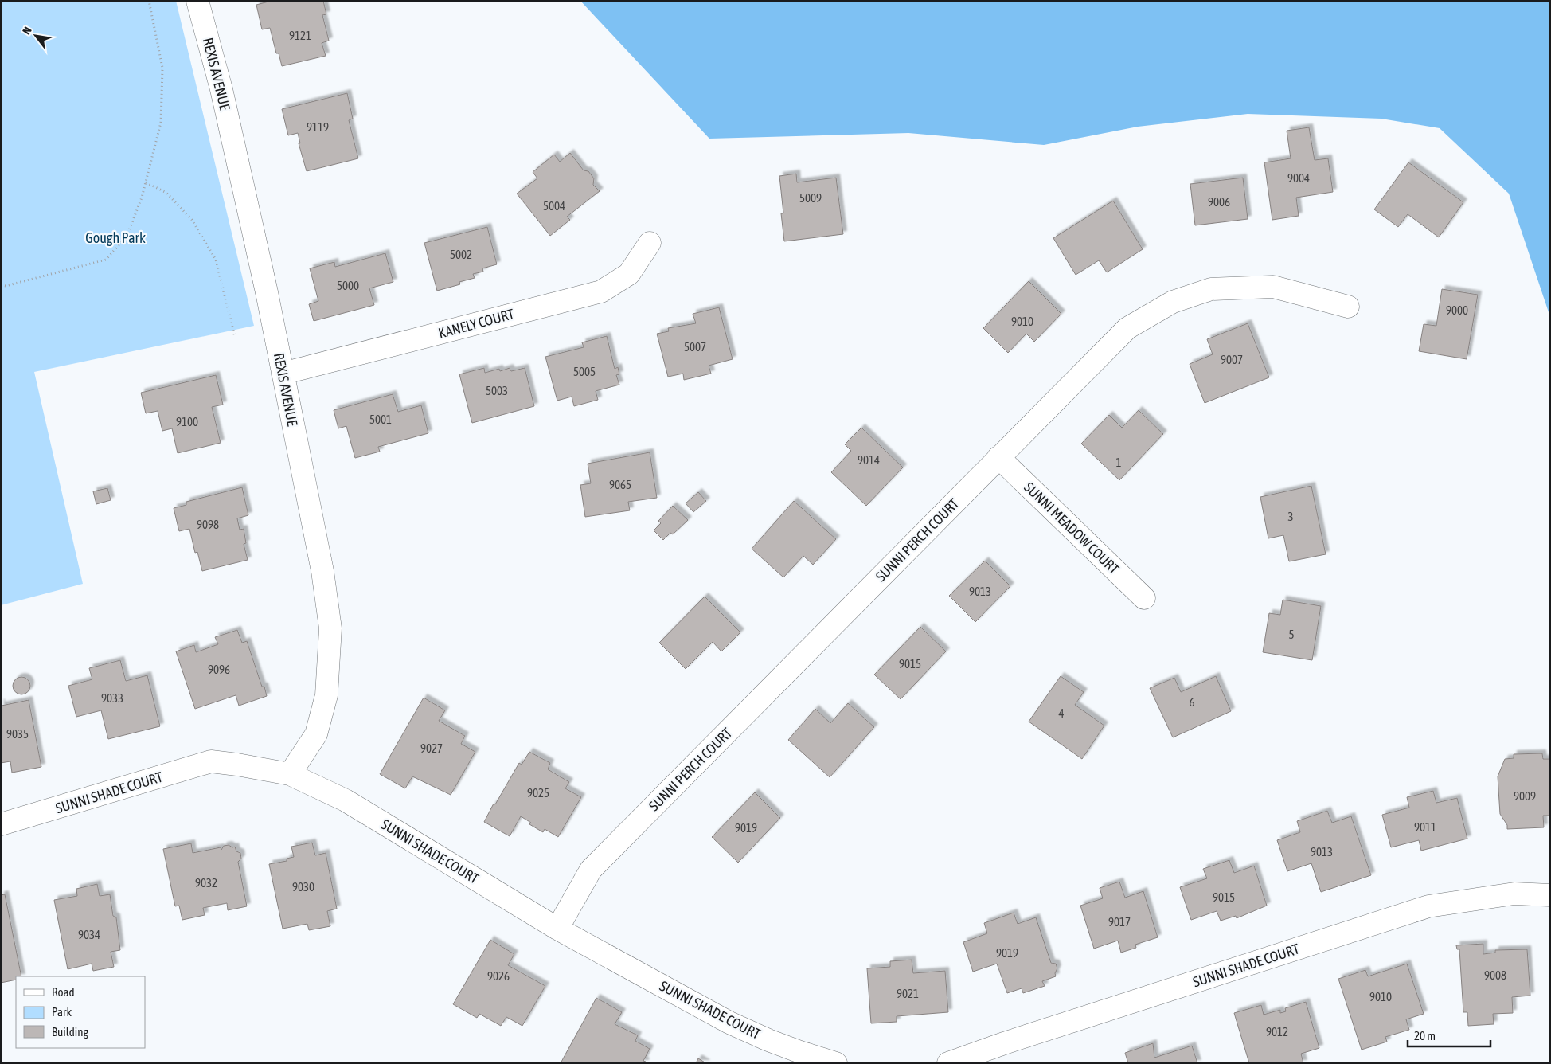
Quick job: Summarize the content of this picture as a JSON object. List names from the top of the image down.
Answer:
{
  "streets": {
    "street": [
      "REXIS AVENUE",
      "KANELY COURT",
      "SUNNI MEADOW COURT",
      "SUNNI PERCH COURT",
      "SUNNI SHADE COURT"
    ]
  },
  "crossings": [
    ["REXIS AVENUE", "KANELY COURT"],
    ["REXIS AVENUE", "SUNNI SHADE COURT"],
    ["SUNNI MEADOW COURT", "SUNNI PERCH COURT"],
    ["SUNNI PERCH COURT", "SUNNI SHADE COURT"]
  ],
  "parks": ["Gough Park"],
  "house_numbers": [
    "9121",
    "9119",
    "9004",
    "5009",
    "9006",
    "5004",
    "5002",
    "5000",
    "9000",
    "9010",
    "5007",
    "9007",
    "5005",
    "5003",
    "5001",
    "9100",
    "9014",
    "1",
    "9065",
    "3",
    "9098",
    "9013",
    "5",
    "9015",
    "9096",
    "9033",
    "6",
    "4",
    "9035",
    "9027",
    "9025",
    "9009",
    "9011",
    "9019",
    "9013",
    "9032",
    "9030",
    "9015",
    "9017",
    "9034",
    "9019",
    "9008",
    "9026",
    "9021",
    "9010",
    "9012"
  ],
  "legend": ["Road", "Park", "Building"],
  "scale_bar": "20 m",
  "north": "top left"
}
